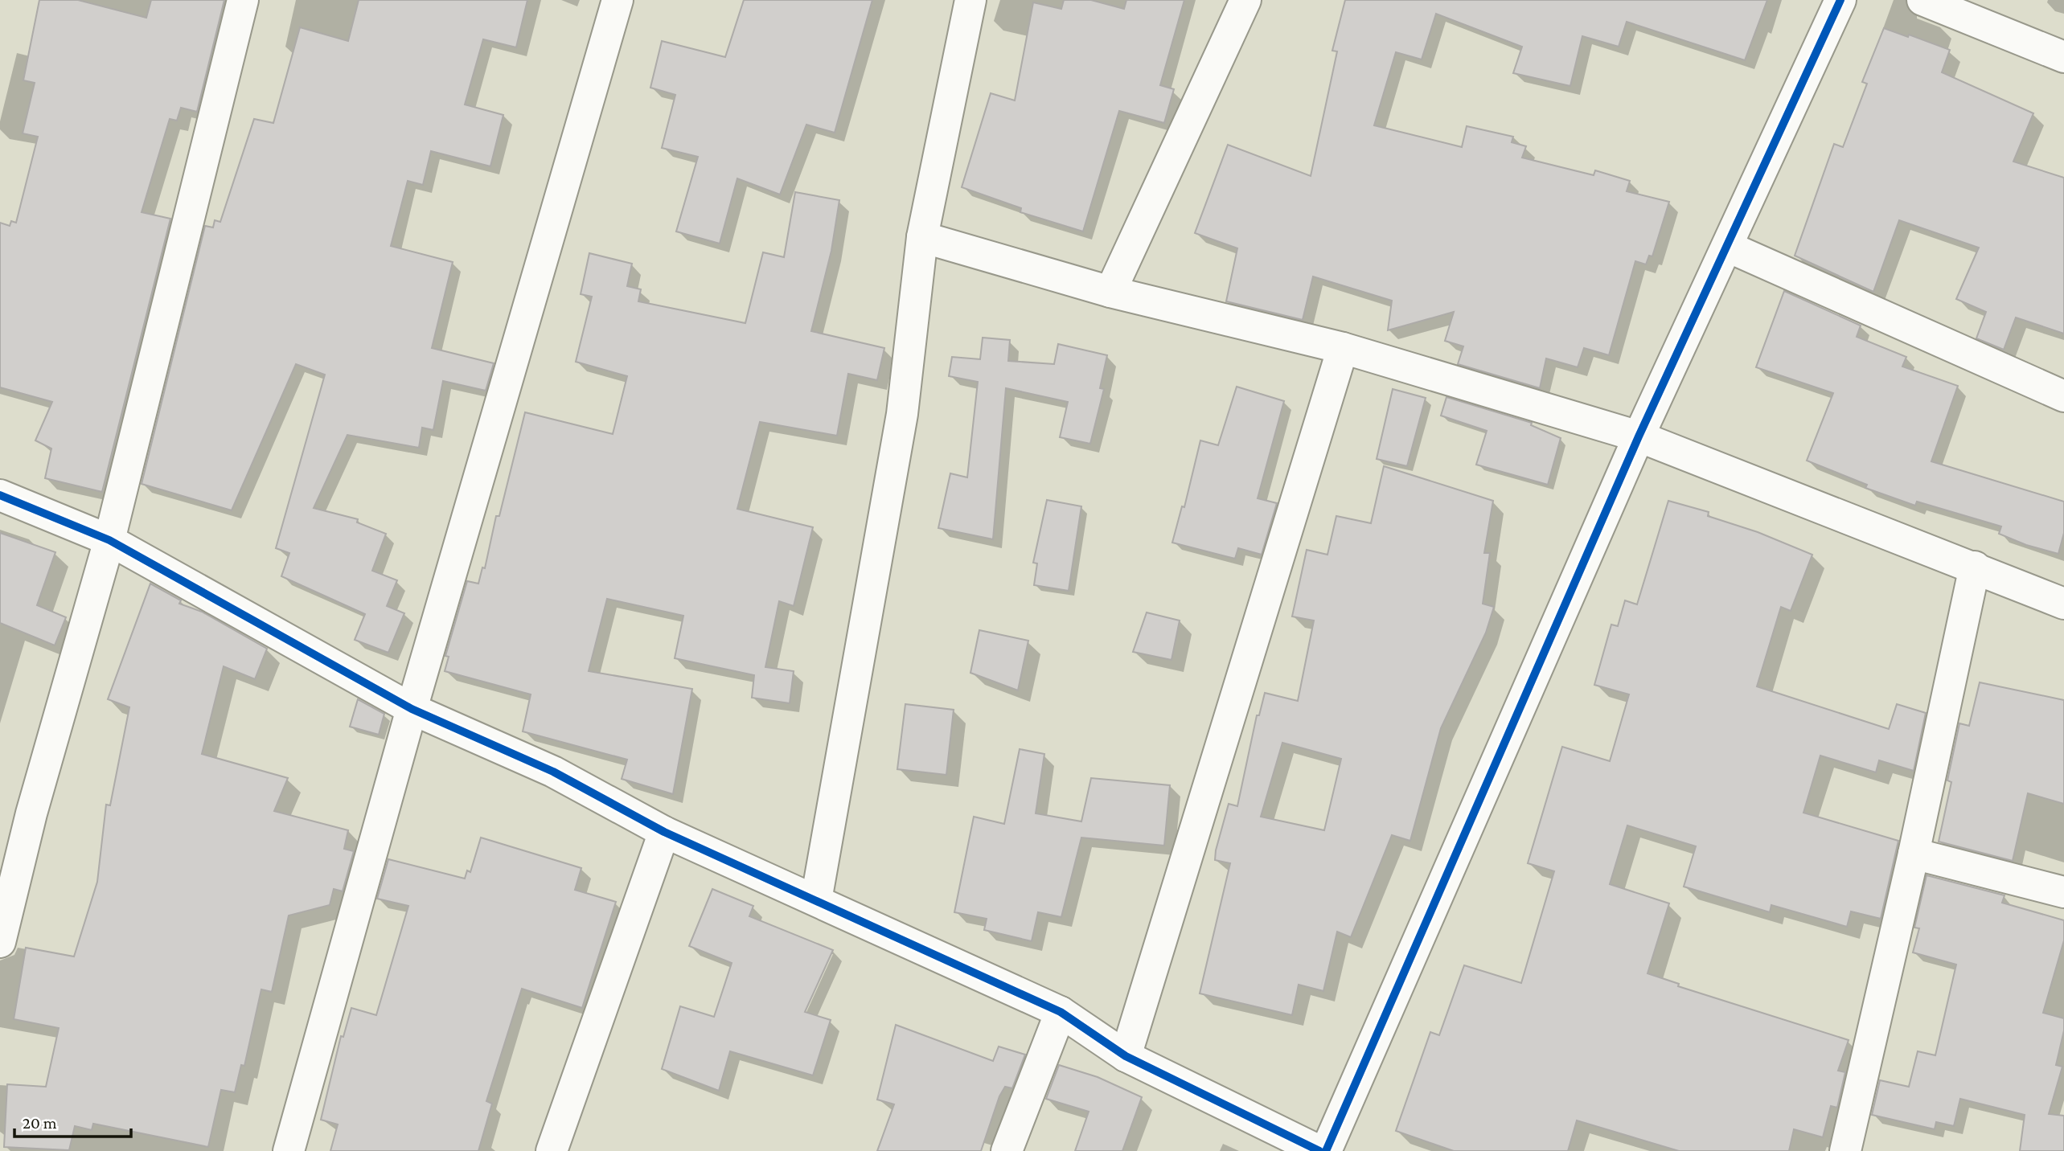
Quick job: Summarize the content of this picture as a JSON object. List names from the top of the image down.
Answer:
{
  "scale_bar": "20 m"
}
